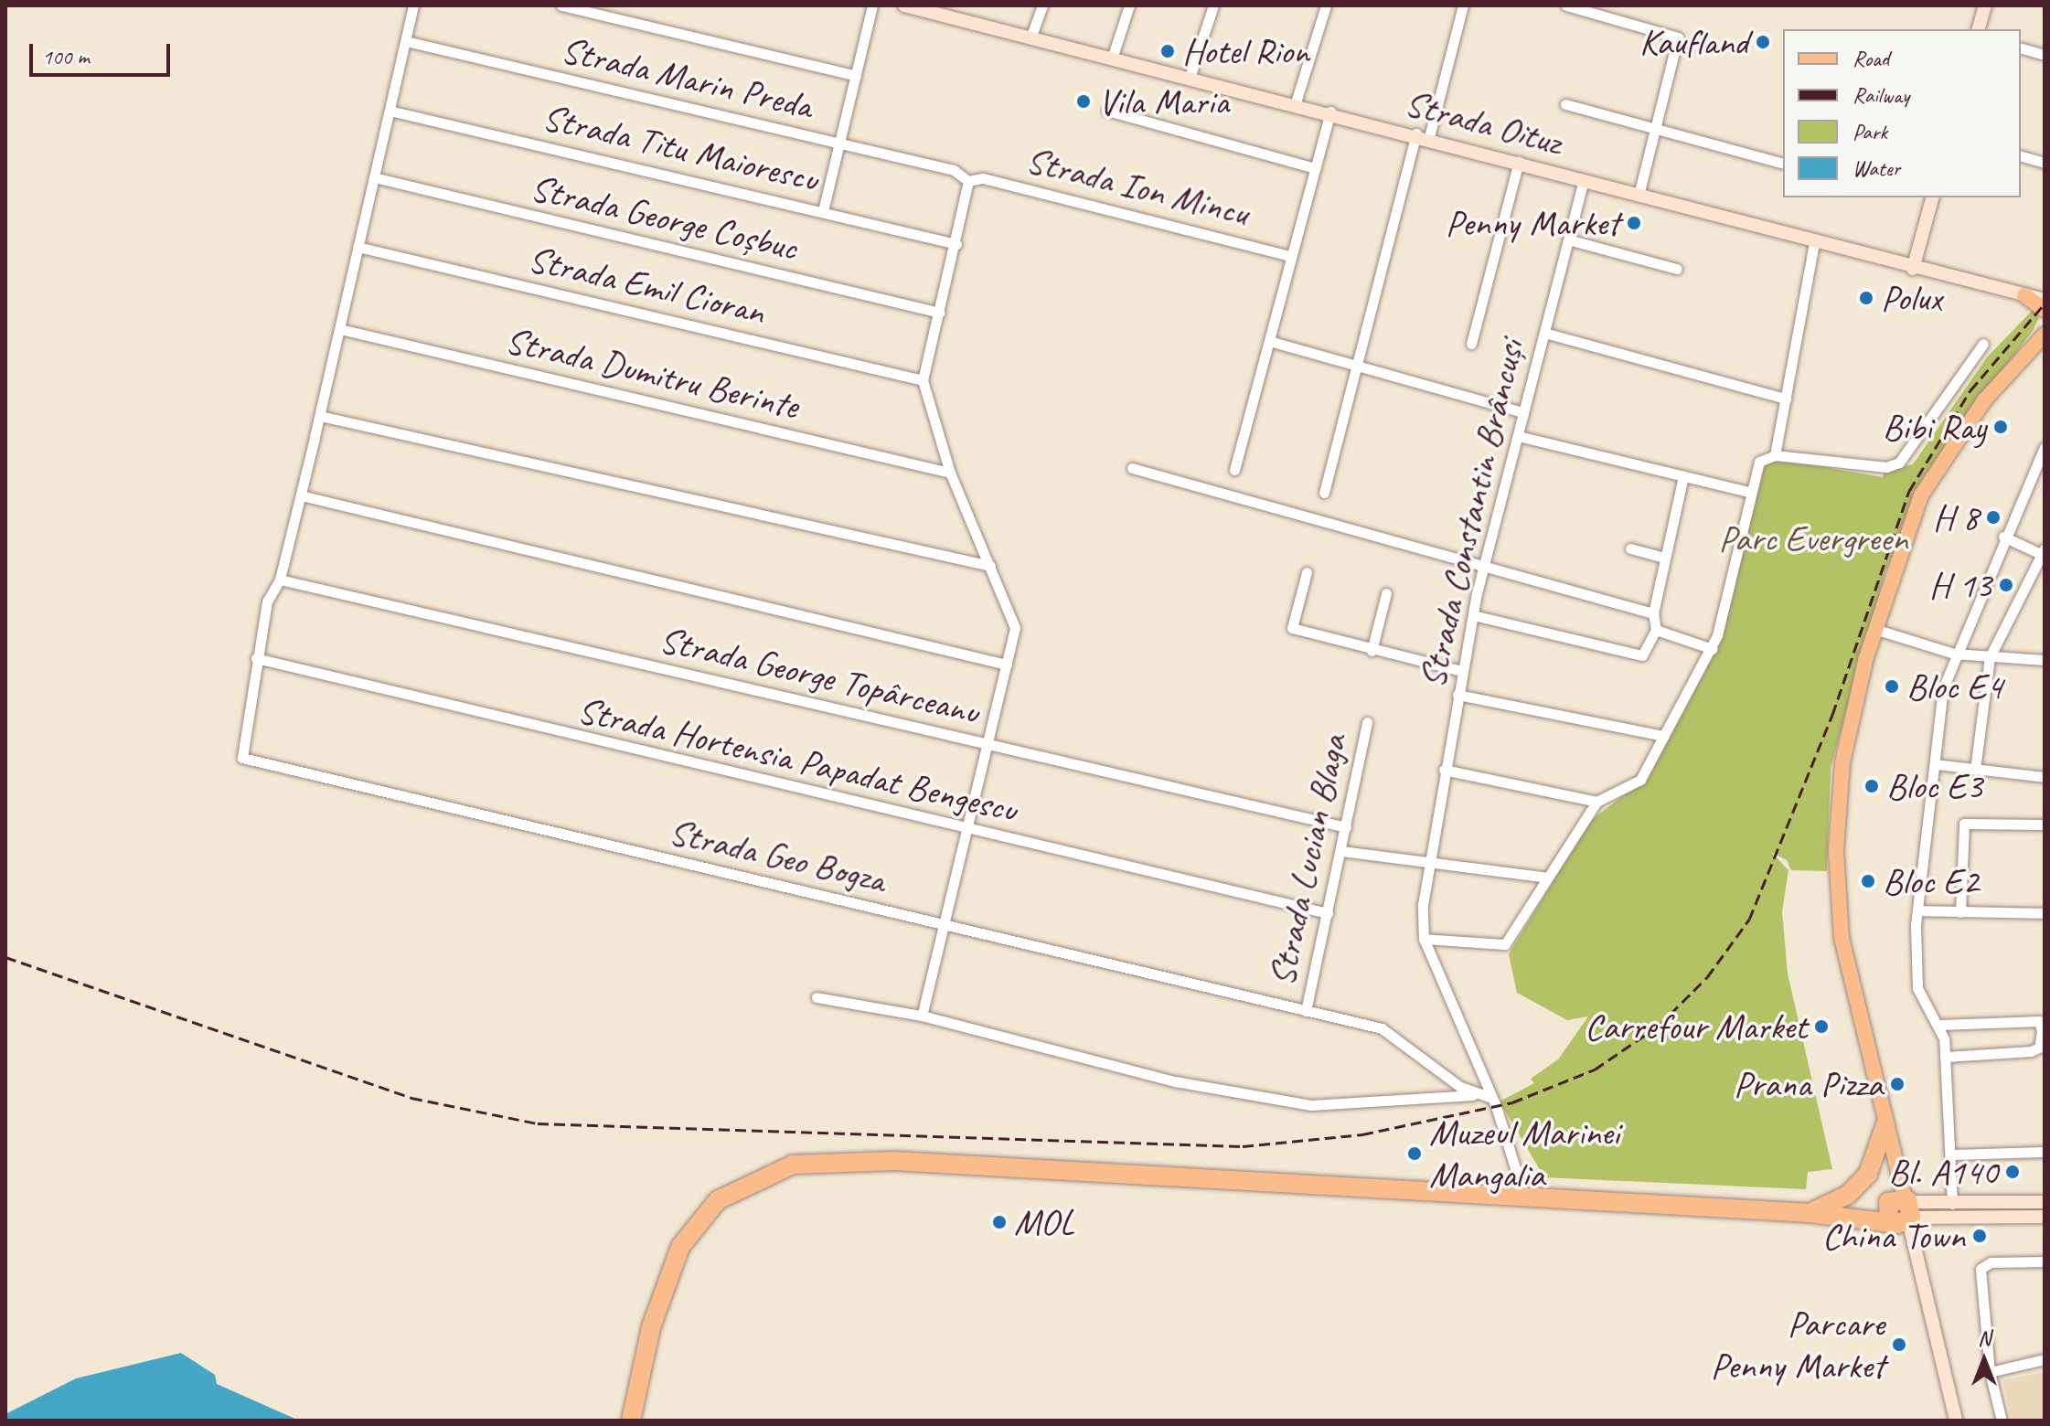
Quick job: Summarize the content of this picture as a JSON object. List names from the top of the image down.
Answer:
{
  "streets": {
    "main road": ["Strada Oituz"],
    "street": [
      "Strada Marin Preda",
      "Strada Titu Maiorescu",
      "Strada Ion Mincu",
      "Strada George Coșbuc",
      "Strada Emil Cioran",
      "Strada Dumitru Berinte",
      "Strada Constantin Brâncuși",
      "Strada George Topârceanu",
      "Strada Hortensia Papadat Bengescu",
      "Strada Geo Bogza",
      "Strada Lucian Blaga"
    ]
  },
  "crossings": [
    ["Strada Marin Preda", "Strada Ion Mincu"],
    ["Strada Oituz", "Strada Constantin Brâncuși"],
    ["Strada George Topârceanu", "Strada Lucian Blaga"],
    ["Strada Hortensia Papadat Bengescu", "Strada Geo Bogza"],
    ["Strada Hortensia Papadat Bengescu", "Strada Lucian Blaga"],
    ["Strada Geo Bogza", "Strada Lucian Blaga"]
  ],
  "parks": ["Parc Evergreen"],
  "places": [
    "Kaufland",
    "Hotel Rion",
    "Vila Maria",
    "Penny Market",
    "Polux",
    "Bibi Ray",
    "H 8",
    "H 13",
    "Bloc E4",
    "Bloc E3",
    "Bloc E2",
    "Carrefour Market",
    "Prana Pizza",
    "Muzeul Marinei Mangalia",
    "Bl. A140",
    "MOL",
    "China Town",
    "Parcare Penny Market"
  ],
  "legend": [
    "Road",
    "Railway",
    "Park",
    "Water"
  ],
  "scale_bar": "100 m",
  "north": "top"
}
